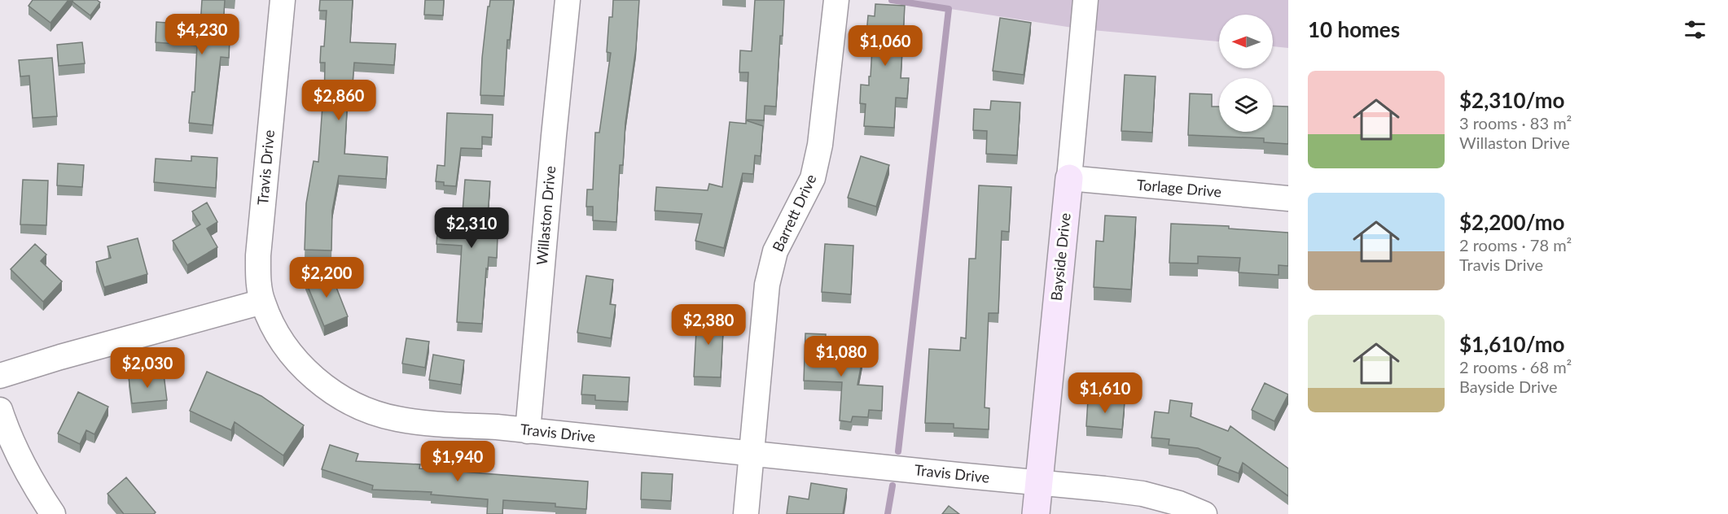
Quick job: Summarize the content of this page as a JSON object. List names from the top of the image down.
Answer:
{
  "streets": {
    "street": [
      "Travis Drive",
      "Torlage Drive",
      "Barrett Drive",
      "Willaston Drive",
      "Bayside Drive"
    ]
  },
  "crossings": [
    ["Travis Drive", "Barrett Drive"],
    ["Travis Drive", "Willaston Drive"],
    ["Travis Drive", "Bayside Drive"],
    ["Torlage Drive", "Bayside Drive"]
  ],
  "north": "left",
  "page": {
    "heading": "10 homes",
    "price": [
      "$4,230",
      "$1,060",
      "$2,860",
      "$2,310",
      "$2,200",
      "$2,380",
      "$1,080",
      "$2,030",
      "$1,610",
      "$1,940"
    ],
    "list": [
      {
        "name": "$2,310/mo",
        "note": "3 rooms · 83 m² · Willaston Drive"
      },
      {
        "name": "$2,200/mo",
        "note": "2 rooms · 78 m² · Travis Drive"
      },
      {
        "name": "$1,610/mo",
        "note": "2 rooms · 68 m² · Bayside Drive"
      }
    ]
  }
}
